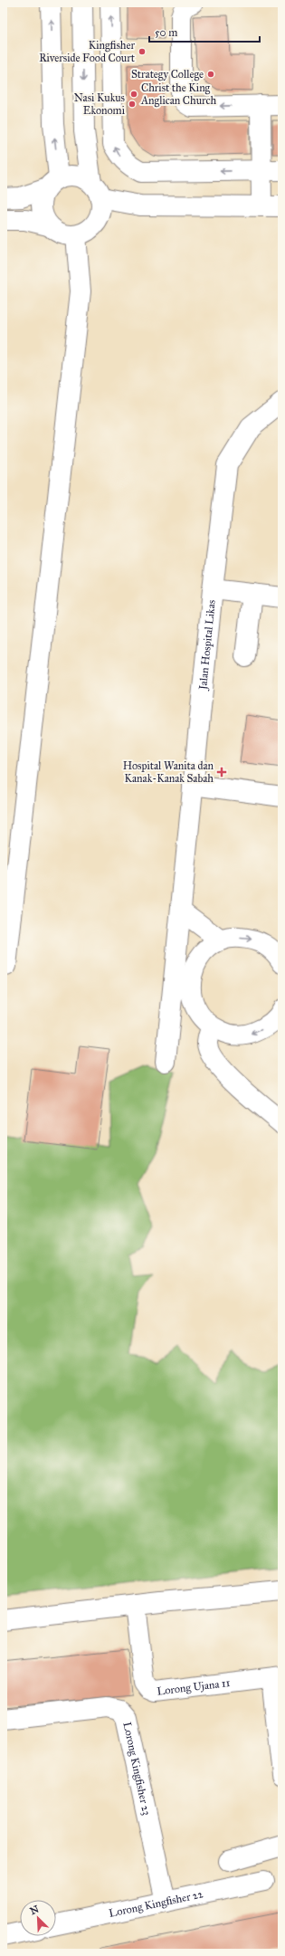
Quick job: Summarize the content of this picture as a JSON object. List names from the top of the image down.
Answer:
{
  "streets": {
    "street": [
      "Jalan Hospital Likas",
      "Lorong Ujana 11",
      "Lorong Kingfisher 23",
      "Lorong Kingfisher 22"
    ]
  },
  "crossings": [
    ["Lorong Kingfisher 23", "Lorong Kingfisher 22"]
  ],
  "places": {
    "other": [
      "Kingfisher Riverside Food Court",
      "Strategy College",
      "Christ the King Anglican Church",
      "Nasi Kukus Ekonomi"
    ],
    "health": ["Hospital Wanita dan Kanak-Kanak Sabah"]
  },
  "scale_bar": "50 m",
  "north": "top left"
}
